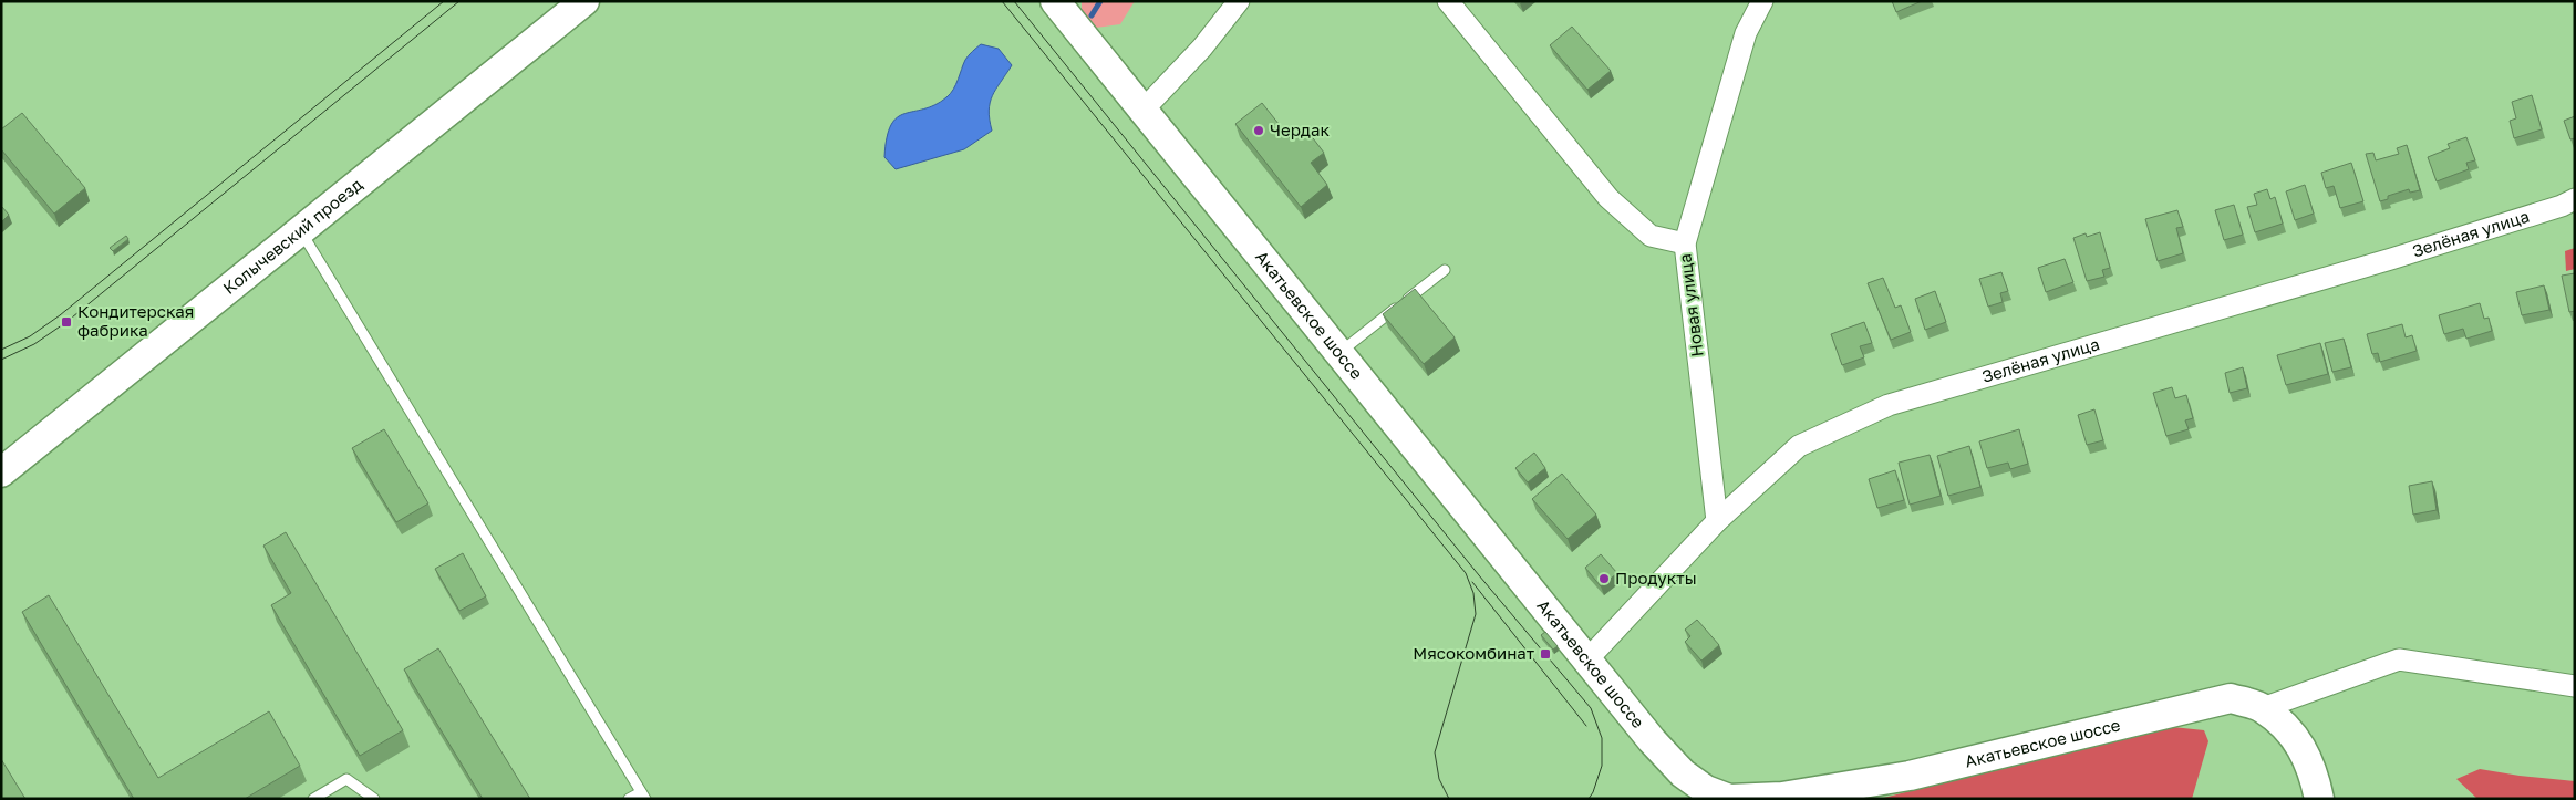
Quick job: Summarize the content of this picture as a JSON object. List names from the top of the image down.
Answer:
{
  "streets": {
    "main road": ["Колычевский проезд", "Акатьевское шоссе"],
    "street": ["Зелёная улица", "Новая улица"]
  },
  "crossings": [
    ["Зелёная улица", "Новая улица"],
    ["Зелёная улица", "Акатьевское шоссе"]
  ],
  "places": {
    "other": ["Чердак", "Продукты"],
    "transit": ["Кондитерская фабрика", "Мясокомбинат"]
  }
}
